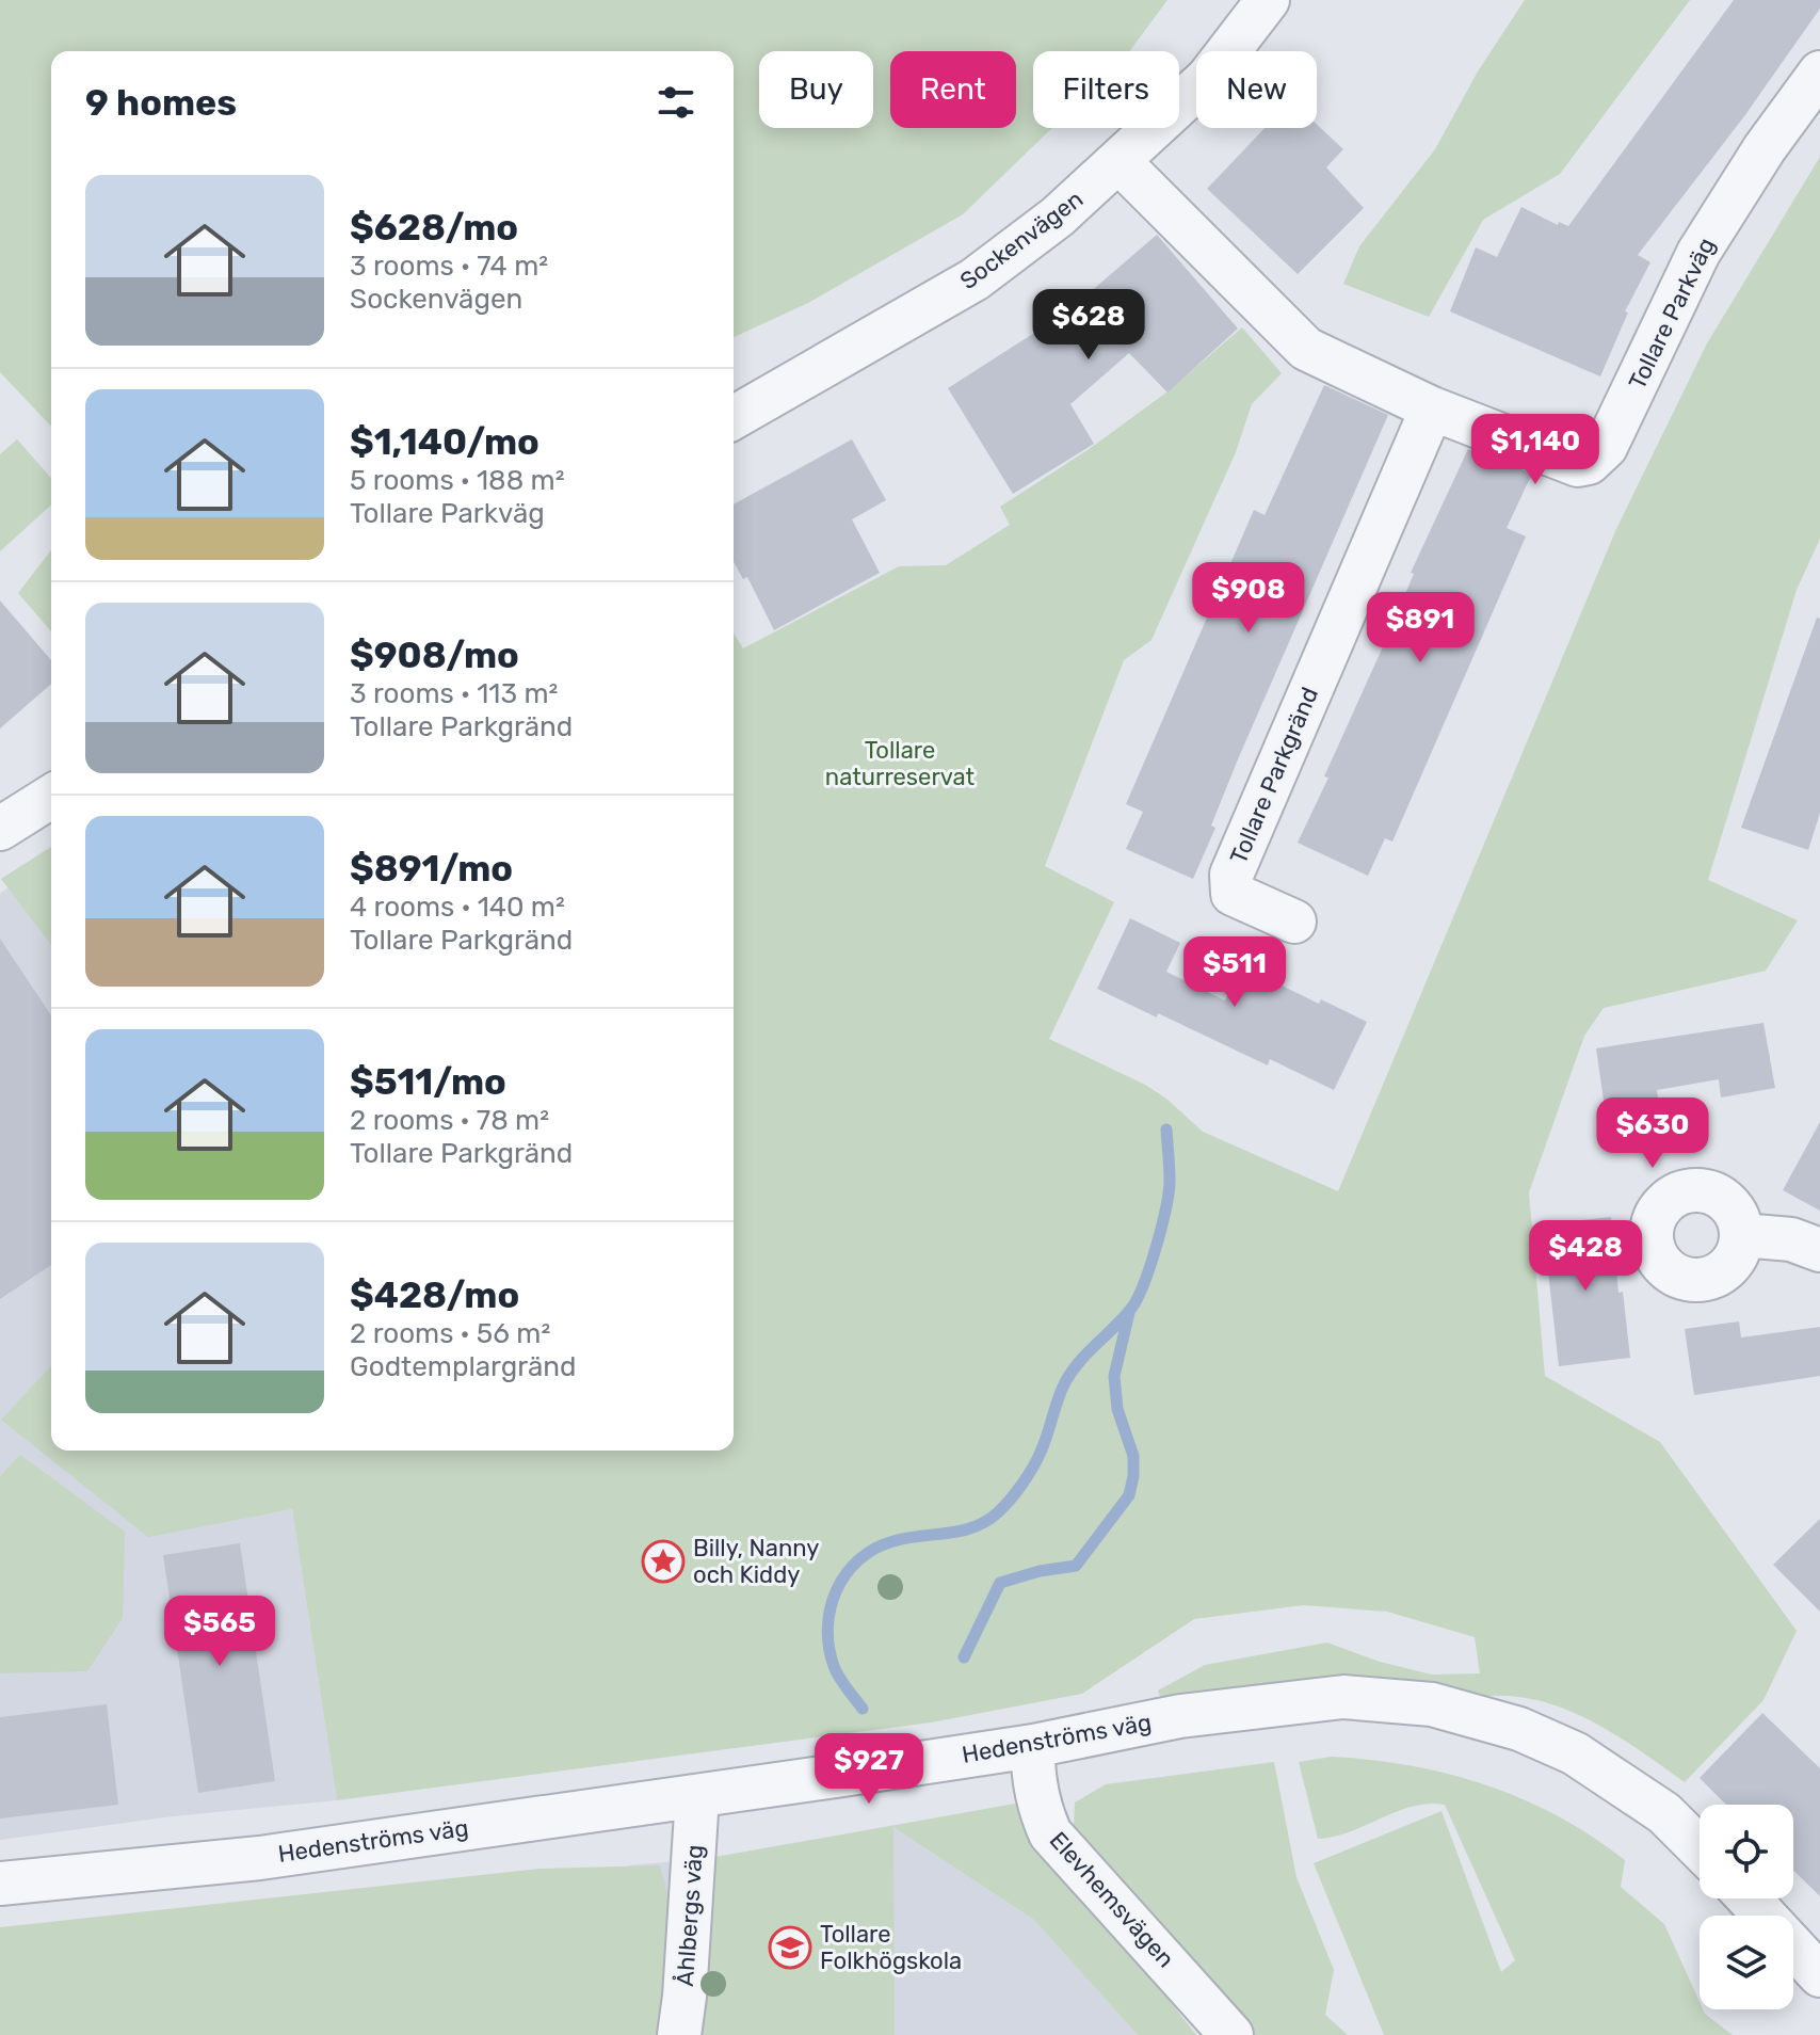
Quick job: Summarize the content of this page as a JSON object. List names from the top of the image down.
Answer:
{
  "streets": {
    "street": [
      "Sockenvägen",
      "Tollare Parkväg",
      "Tollare Parkgränd",
      "Hedenströms väg",
      "Elevhemsvägen",
      "Åhlbergs väg"
    ]
  },
  "crossings": [
    ["Sockenvägen", "Tollare Parkväg"],
    ["Tollare Parkväg", "Tollare Parkgränd"],
    ["Hedenströms väg", "Elevhemsvägen"],
    ["Hedenströms väg", "Åhlbergs väg"]
  ],
  "parks": ["Tollare naturreservat"],
  "places": {
    "place": ["Billy, Nanny och Kiddy"],
    "school or university": ["Tollare Folkhögskola"]
  },
  "page": {
    "chip": [
      "Buy",
      "Rent",
      "Filters",
      "New"
    ],
    "heading": "9 homes",
    "list": [
      {
        "name": "$628/mo",
        "note": "3 rooms · 74 m² · Sockenvägen"
      },
      {
        "name": "$1,140/mo",
        "note": "5 rooms · 188 m² · Tollare Parkväg"
      },
      {
        "name": "$908/mo",
        "note": "3 rooms · 113 m² · Tollare Parkgränd"
      },
      {
        "name": "$891/mo",
        "note": "4 rooms · 140 m² · Tollare Parkgränd"
      },
      {
        "name": "$511/mo",
        "note": "2 rooms · 78 m² · Tollare Parkgränd"
      },
      {
        "name": "$428/mo",
        "note": "2 rooms · 56 m² · Godtemplargränd"
      }
    ],
    "price": [
      "$628",
      "$1,140",
      "$908",
      "$891",
      "$511",
      "$630",
      "$428",
      "$565",
      "$927"
    ]
  }
}
